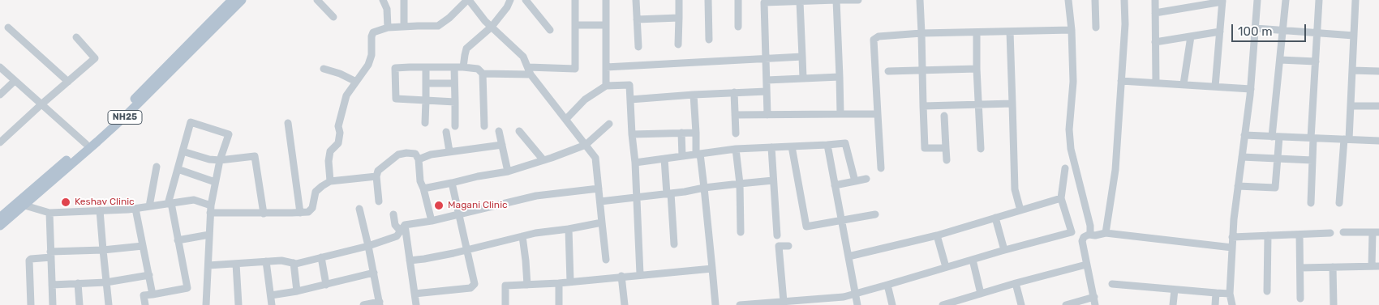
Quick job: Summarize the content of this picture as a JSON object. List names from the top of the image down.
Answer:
{
  "streets": {
    "main road": ["NH25"]
  },
  "places": ["Keshav Clinic", "Magani Clinic"],
  "scale_bar": "100 m"
}
